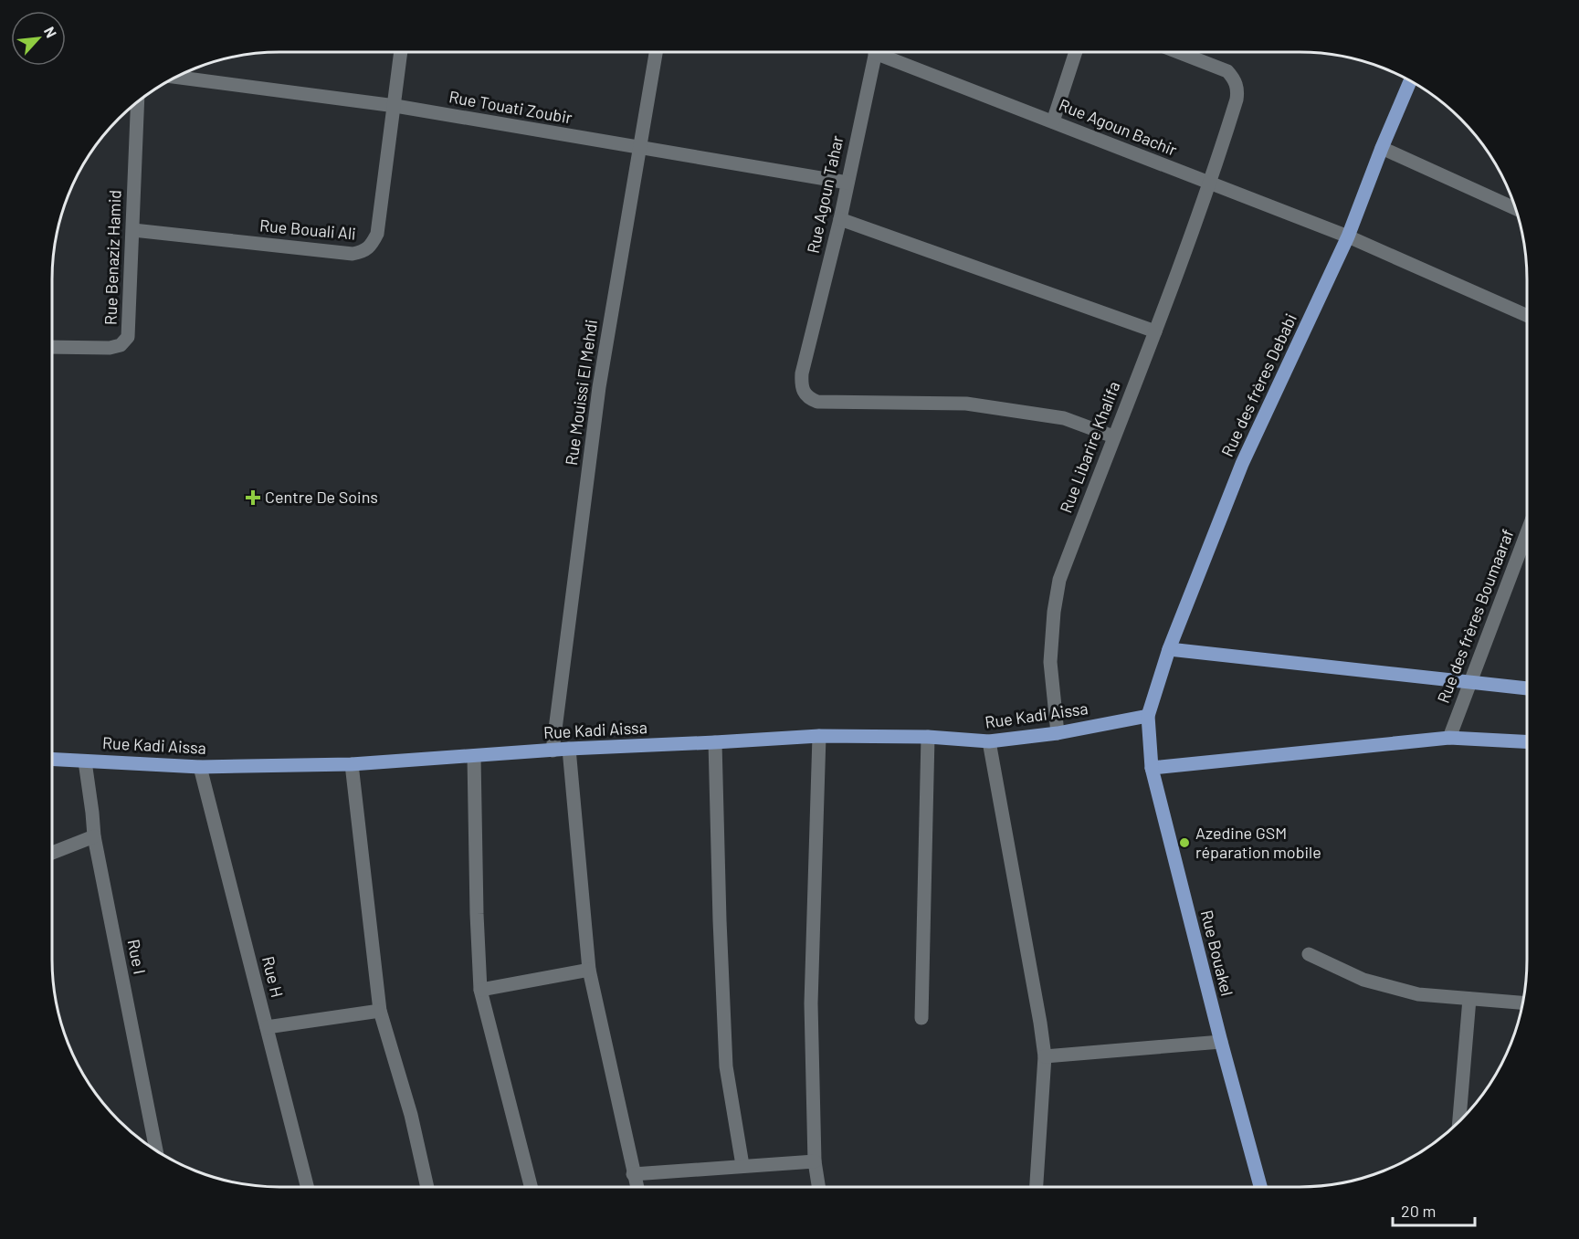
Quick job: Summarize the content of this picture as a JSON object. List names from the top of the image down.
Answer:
{
  "streets": {
    "main road": ["Rue des frères Debabi", "Rue Kadi Aissa", "Rue Bouakel"],
    "street": [
      "Rue Touati Zoubir",
      "Rue Agoun Bachir",
      "Rue Agoun Tahar",
      "Rue Bouali Ali",
      "Rue Benaziz Hamid",
      "Rue Mouissi El Mehdi",
      "Rue Libarire Khalifa",
      "Rue des frères Boumaaraf",
      "Rue I",
      "Rue H"
    ]
  },
  "crossings": [
    ["Rue Touati Zoubir", "Rue Agoun Tahar"],
    ["Rue Touati Zoubir", "Rue Bouali Ali"],
    ["Rue Touati Zoubir", "Rue Mouissi El Mehdi"],
    ["Rue Agoun Bachir", "Rue des frères Debabi"],
    ["Rue Agoun Bachir", "Rue Libarire Khalifa"],
    ["Rue Agoun Tahar", "Rue Libarire Khalifa"],
    ["Rue Bouali Ali", "Rue Benaziz Hamid"],
    ["Rue des frères Debabi", "Rue Kadi Aissa"],
    ["Rue des frères Debabi", "Rue Bouakel"],
    ["Rue Mouissi El Mehdi", "Rue Kadi Aissa"],
    ["Rue Libarire Khalifa", "Rue Kadi Aissa"],
    ["Rue Kadi Aissa", "Rue Bouakel"],
    ["Rue Kadi Aissa", "Rue I"],
    ["Rue Kadi Aissa", "Rue H"]
  ],
  "places": {
    "health": ["Centre De Soins"],
    "other": ["Azedine GSM réparation mobile"]
  },
  "scale_bar": "20 m",
  "north": "top right"
}
